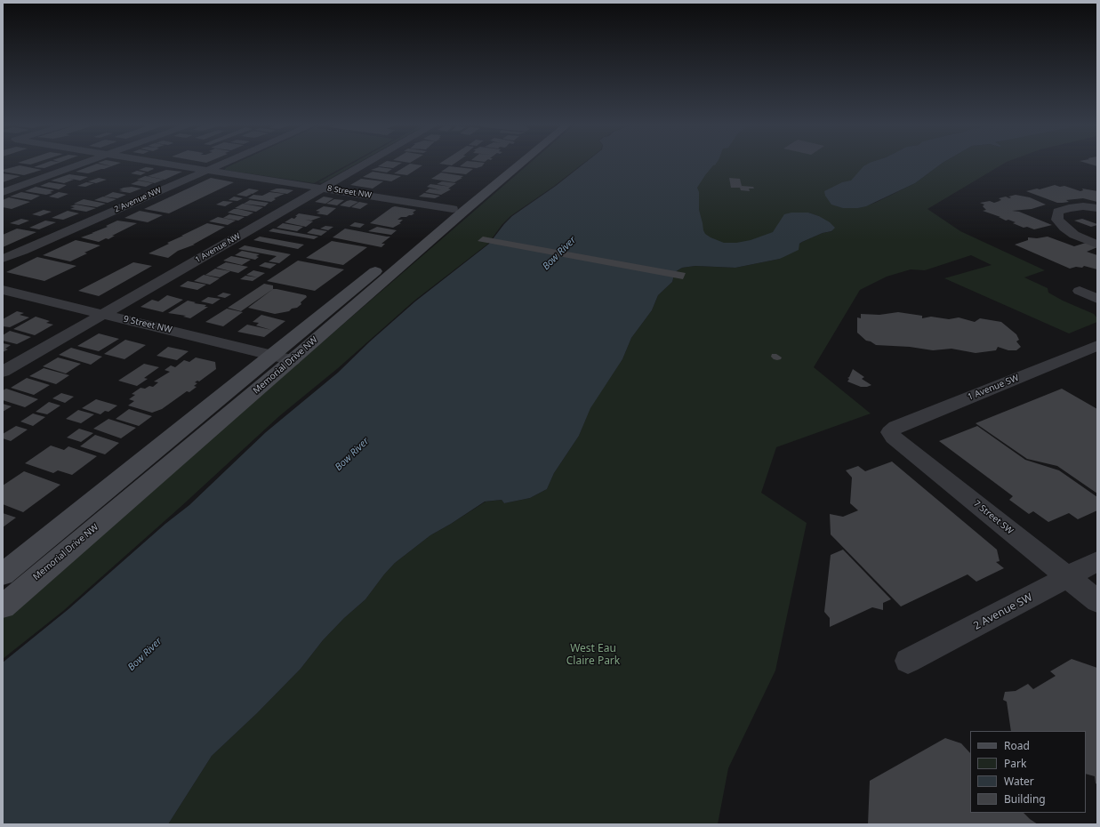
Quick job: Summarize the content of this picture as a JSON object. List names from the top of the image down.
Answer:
{
  "streets": {
    "main road": ["Memorial Drive NW"],
    "street": [
      "8 Street NW",
      "2 Avenue NW",
      "1 Avenue NW",
      "9 Street NW",
      "1 Avenue SW",
      "7 Street SW",
      "2 Avenue SW"
    ]
  },
  "crossings": [
    ["8 Street NW", "2 Avenue NW"],
    ["8 Street NW", "1 Avenue NW"],
    ["8 Street NW", "Memorial Drive NW"],
    ["1 Avenue NW", "9 Street NW"],
    ["9 Street NW", "Memorial Drive NW"],
    ["1 Avenue SW", "7 Street SW"],
    ["7 Street SW", "2 Avenue SW"]
  ],
  "water": ["Bow River"],
  "parks": ["West Eau Claire Park"],
  "legend": [
    "Road",
    "Park",
    "Water",
    "Building"
  ]
}
